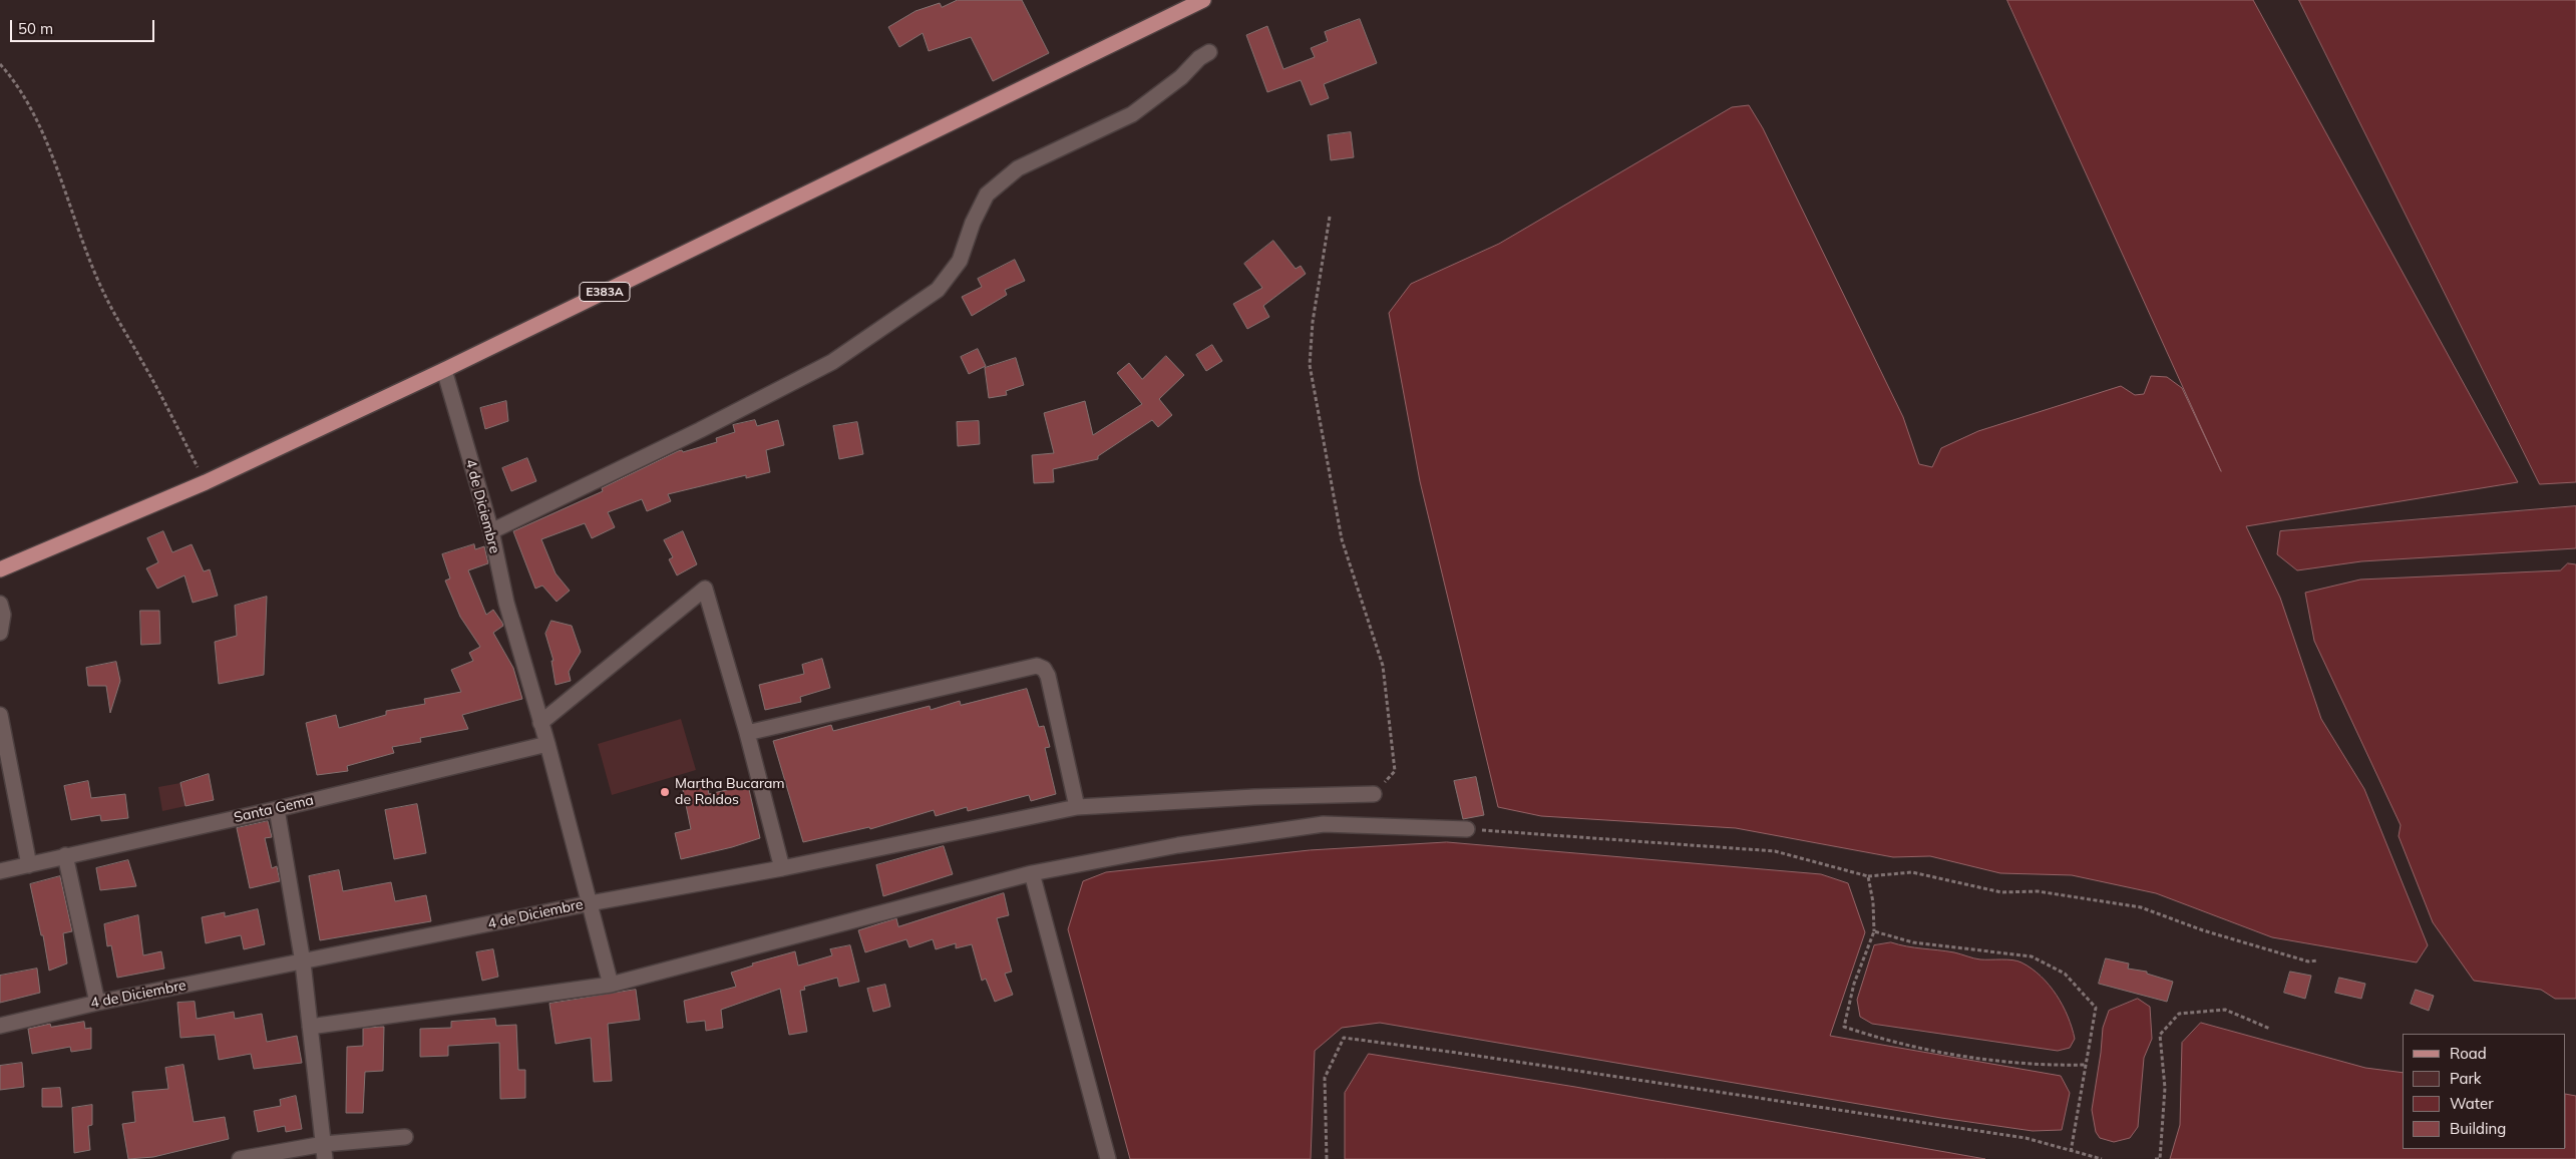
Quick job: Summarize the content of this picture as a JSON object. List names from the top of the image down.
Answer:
{
  "streets": {
    "main road": ["E383A"],
    "street": ["4 de Diciembre", "Santa Gema"]
  },
  "crossings": [
    ["E383A", "4 de Diciembre"],
    ["4 de Diciembre", "Santa Gema"]
  ],
  "places": ["Martha Bucaram de Roldos"],
  "legend": [
    "Road",
    "Park",
    "Water",
    "Building"
  ],
  "scale_bar": "50 m"
}
